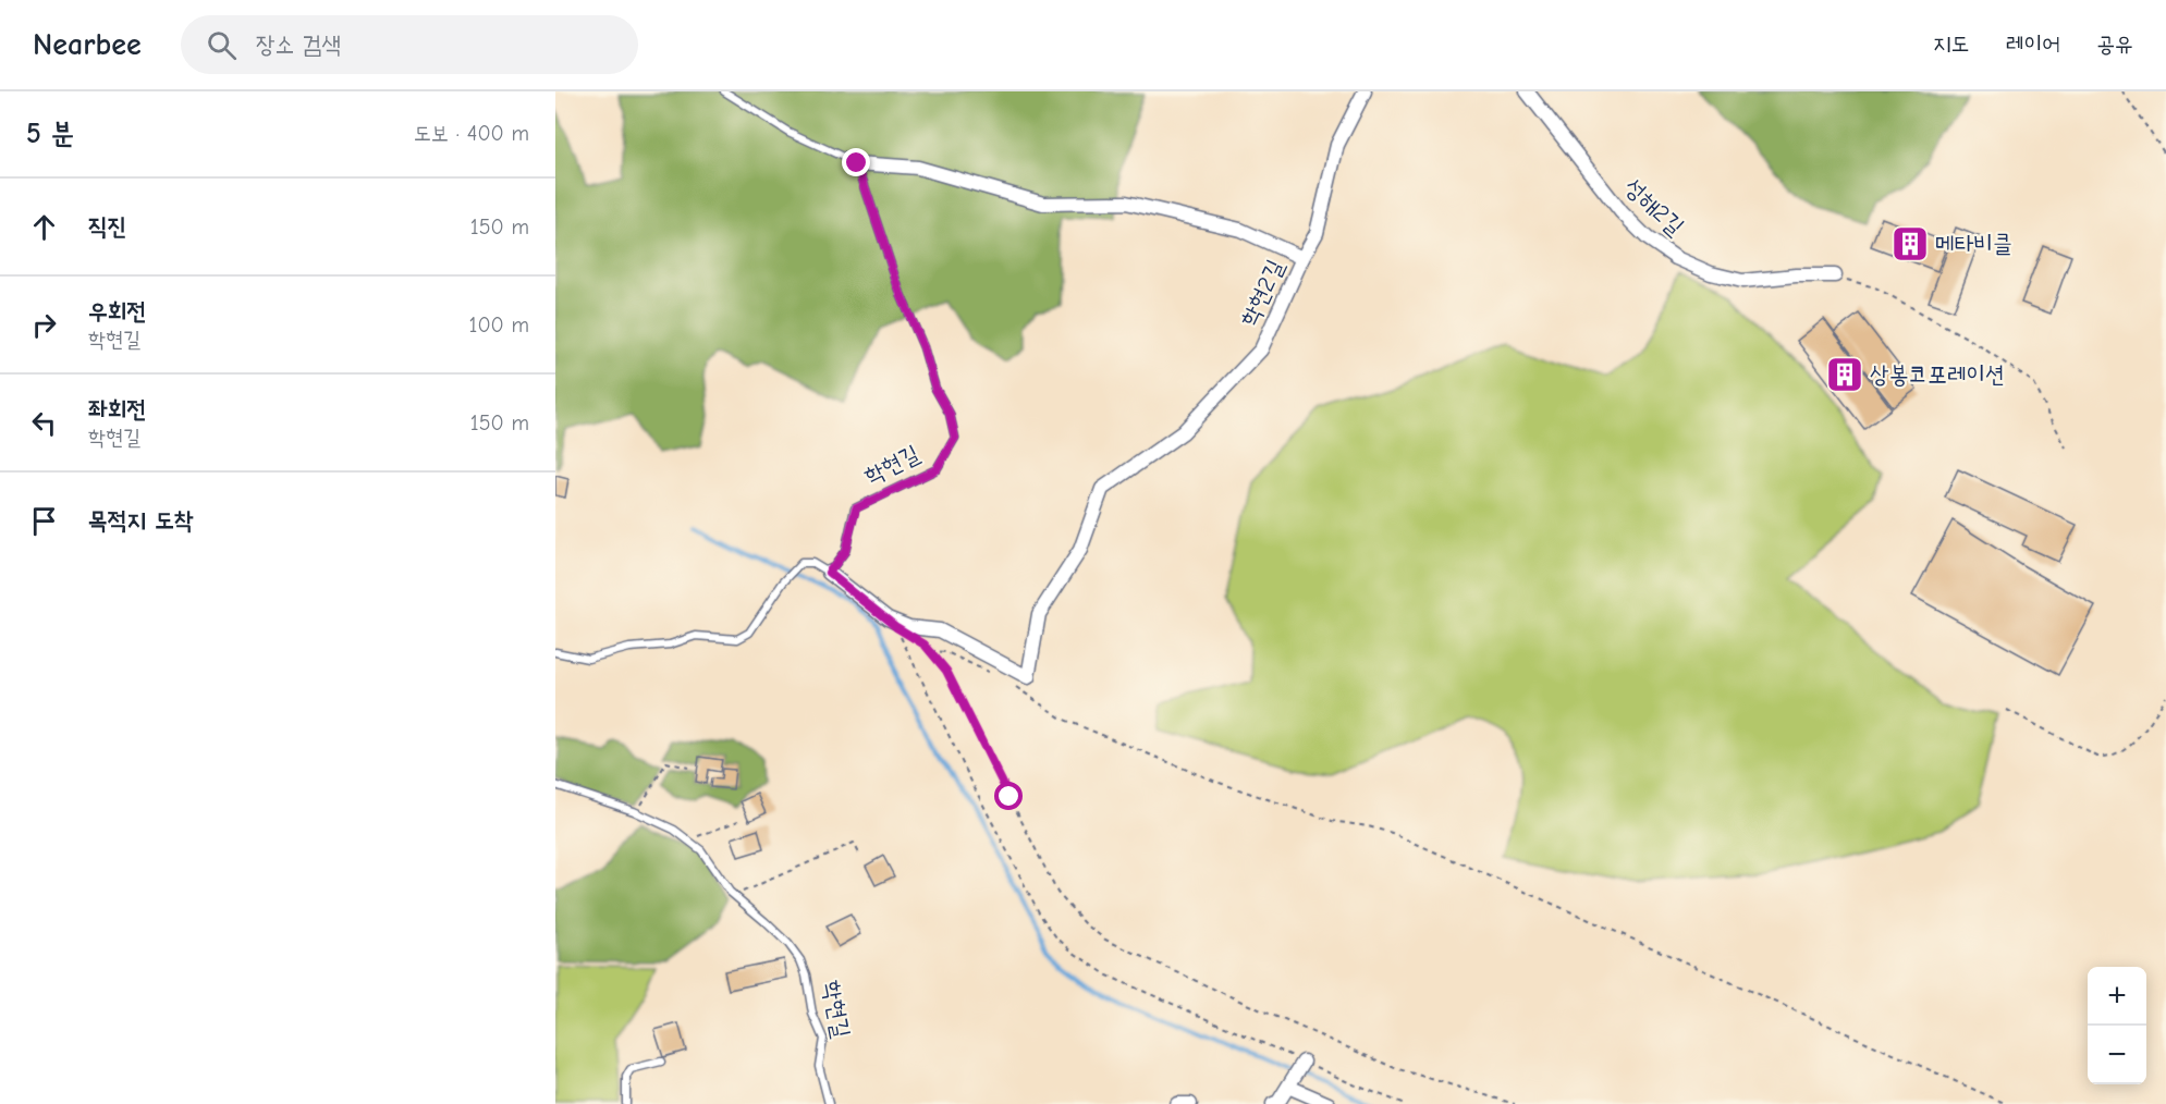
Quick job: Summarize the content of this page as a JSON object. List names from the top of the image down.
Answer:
{
  "streets": {
    "street": ["성해2길", "학현2길"],
    "lane": ["학현길"]
  },
  "crossings": [
    ["학현2길", "학현길"]
  ],
  "places": {
    "building": ["메타비클", "상봉코포레이션"]
  },
  "page": {
    "header": "Nearbee",
    "search": "장소 검색",
    "nav": ["지도", "레이어", "공유"],
    "heading": ["5 분", "도보 · 400 m"],
    "list": [
      ["직진", "150 m"],
      ["우회전", "학현길", "100 m"],
      ["좌회전", "학현길", "150 m"],
      "목적지 도착"
    ],
    "map_buttons": ["+", "−"]
  }
}
